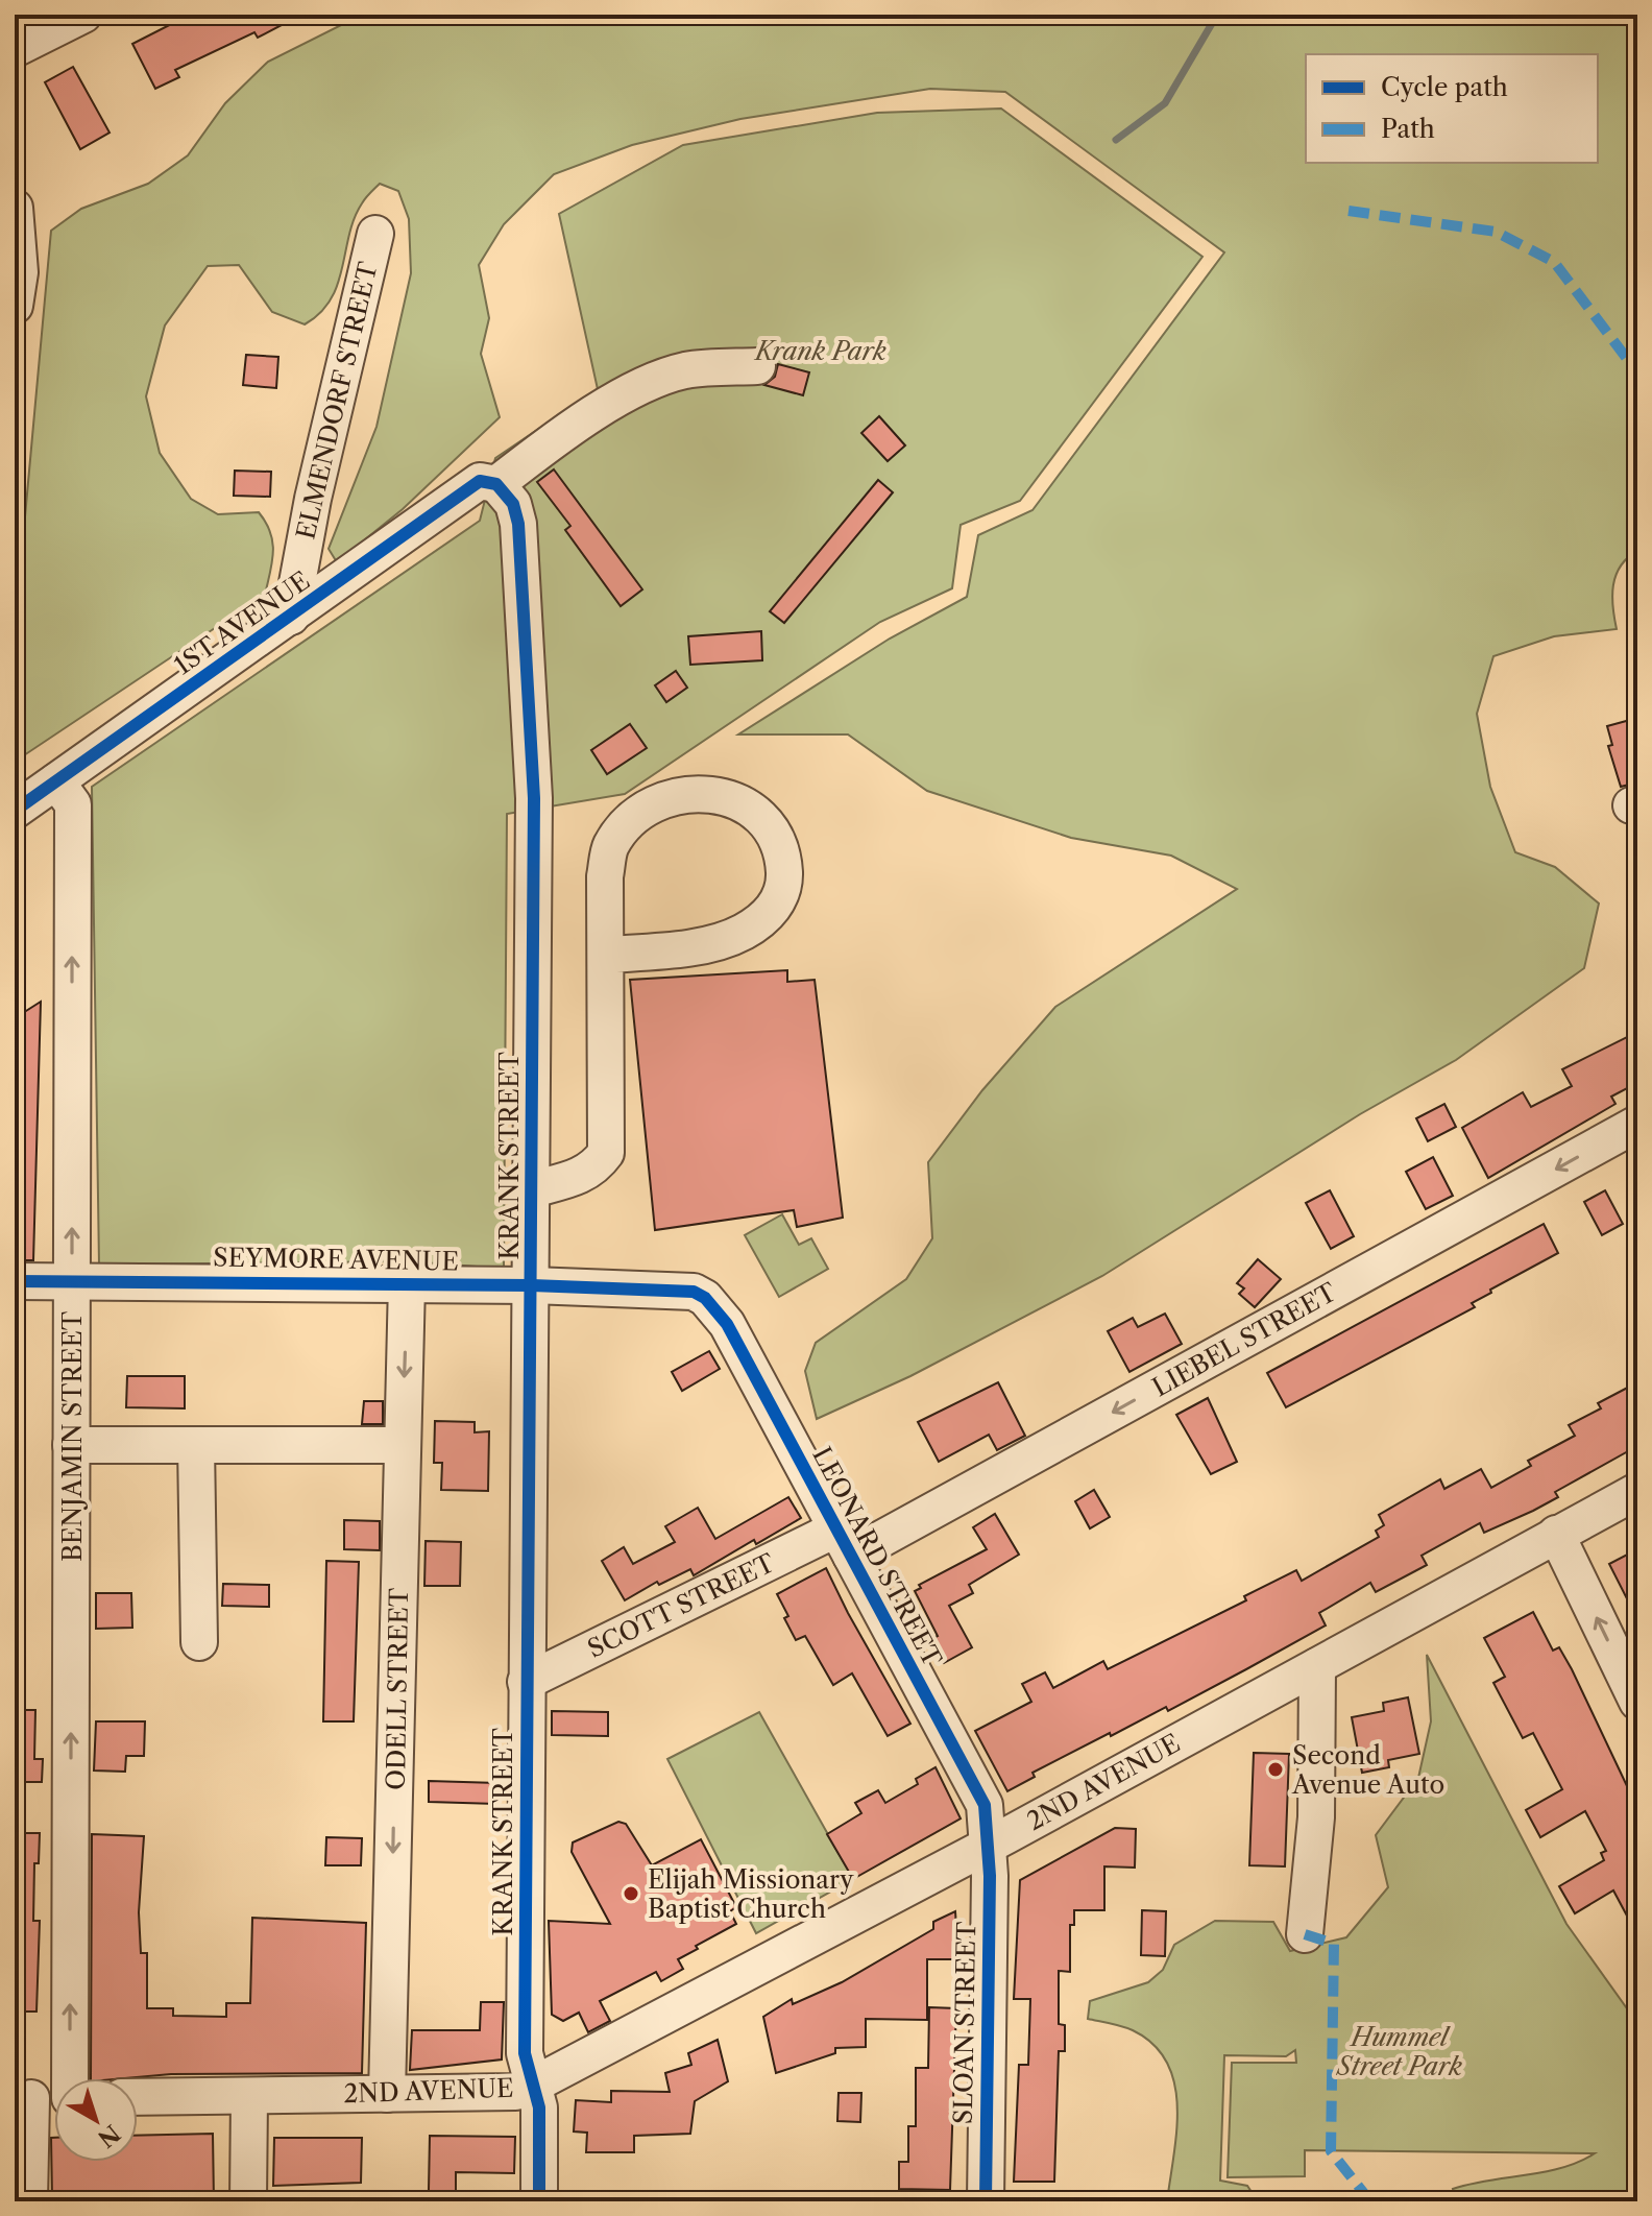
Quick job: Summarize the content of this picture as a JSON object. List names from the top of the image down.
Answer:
{
  "streets": {
    "street": [
      "ELMENDORF STREET",
      "1ST AVENUE",
      "KRANK STREET",
      "SEYMORE AVENUE",
      "LIEBEL STREET",
      "BENJAMIN STREET",
      "LEONARD STREET",
      "SCOTT STREET",
      "ODELL STREET",
      "2ND AVENUE",
      "SLOAN STREET"
    ]
  },
  "crossings": [
    ["ELMENDORF STREET", "1ST AVENUE"],
    ["1ST AVENUE", "KRANK STREET"],
    ["1ST AVENUE", "BENJAMIN STREET"],
    ["KRANK STREET", "SEYMORE AVENUE"],
    ["KRANK STREET", "SCOTT STREET"],
    ["KRANK STREET", "2ND AVENUE"],
    ["SEYMORE AVENUE", "BENJAMIN STREET"],
    ["SEYMORE AVENUE", "LEONARD STREET"],
    ["SEYMORE AVENUE", "ODELL STREET"],
    ["LIEBEL STREET", "LEONARD STREET"],
    ["LIEBEL STREET", "SCOTT STREET"],
    ["LEONARD STREET", "SCOTT STREET"],
    ["LEONARD STREET", "2ND AVENUE"],
    ["LEONARD STREET", "SLOAN STREET"],
    ["ODELL STREET", "2ND AVENUE"],
    ["2ND AVENUE", "SLOAN STREET"]
  ],
  "one_way": ["LIEBEL STREET", "BENJAMIN STREET", "ODELL STREET"],
  "parks": ["Krank Park", "Hummel Street Park"],
  "places": ["Second Avenue Auto", "Elijah Missionary Baptist Church"],
  "legend": ["Cycle path", "Path"],
  "north": "bottom right"
}
